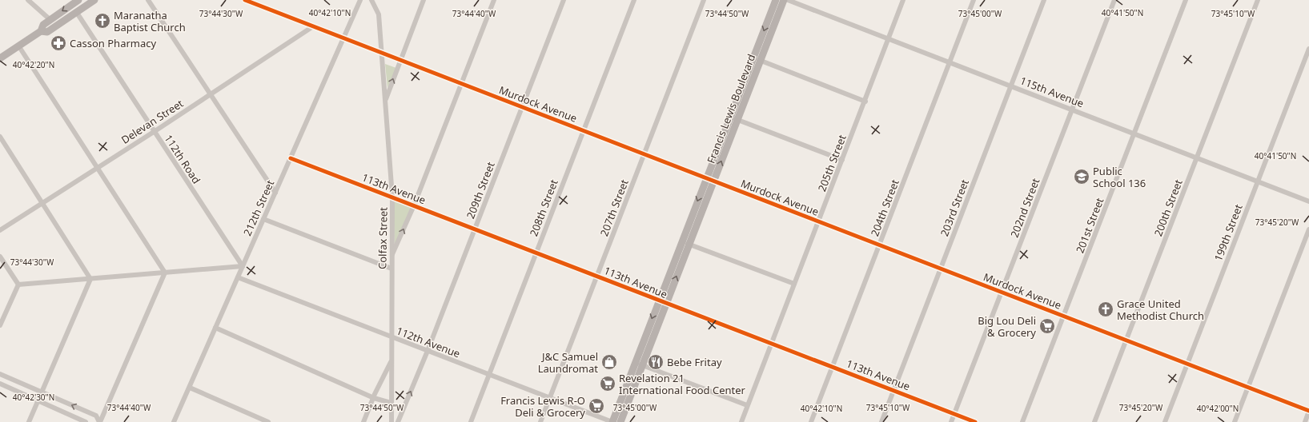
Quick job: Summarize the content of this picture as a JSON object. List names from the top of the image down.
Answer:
{
  "streets": {
    "main road": ["Francis Lewis Boulevard"],
    "street": [
      "115th Avenue",
      "Murdock Avenue",
      "Delevan Street",
      "112th Road",
      "205th Street",
      "113th Avenue",
      "209th Street",
      "212th Street",
      "208th Street",
      "207th Street",
      "204th Street",
      "203rd Street",
      "202nd Street",
      "200th Street",
      "201st Street",
      "199th Street",
      "Colfax Street",
      "112th Avenue"
    ]
  },
  "crossings": [
    ["115th Avenue", "205th Street"],
    ["115th Avenue", "204th Street"],
    ["115th Avenue", "203rd Street"],
    ["115th Avenue", "202nd Street"],
    ["115th Avenue", "200th Street"],
    ["115th Avenue", "201st Street"],
    ["115th Avenue", "199th Street"],
    ["Murdock Avenue", "Francis Lewis Boulevard"],
    ["Murdock Avenue", "Delevan Street"],
    ["Murdock Avenue", "205th Street"],
    ["Murdock Avenue", "209th Street"],
    ["Murdock Avenue", "212th Street"],
    ["Murdock Avenue", "208th Street"],
    ["Murdock Avenue", "207th Street"],
    ["Murdock Avenue", "204th Street"],
    ["Murdock Avenue", "203rd Street"],
    ["Murdock Avenue", "202nd Street"],
    ["Murdock Avenue", "200th Street"],
    ["Murdock Avenue", "201st Street"],
    ["Murdock Avenue", "199th Street"],
    ["Murdock Avenue", "Colfax Street"],
    ["Francis Lewis Boulevard", "113th Avenue"],
    ["Francis Lewis Boulevard", "112th Avenue"],
    ["Delevan Street", "112th Road"],
    ["112th Road", "212th Street"],
    ["205th Street", "113th Avenue"],
    ["113th Avenue", "209th Street"],
    ["113th Avenue", "212th Street"],
    ["113th Avenue", "208th Street"],
    ["113th Avenue", "207th Street"],
    ["113th Avenue", "204th Street"],
    ["113th Avenue", "203rd Street"],
    ["113th Avenue", "202nd Street"],
    ["113th Avenue", "Colfax Street"],
    ["209th Street", "112th Avenue"],
    ["212th Street", "112th Avenue"],
    ["208th Street", "112th Avenue"],
    ["207th Street", "112th Avenue"],
    ["Colfax Street", "112th Avenue"]
  ],
  "places": {
    "church": ["Maranatha Baptist Church", "Grace United Methodist Church"],
    "pharmacy": ["Casson Pharmacy"],
    "school or university": ["Public School 136"],
    "supermarket": ["Big Lou Deli & Grocery", "Revelation 21 International Food Center", "Francis Lewis R-O Deli & Grocery"],
    "shop": ["J&C Samuel Laundromat"],
    "restaurant": ["Bebe Fritay"]
  },
  "coordinates": [
    "40°42'10\"N",
    "40°41'50\"N",
    "73°44'30\"W",
    "73°44'40\"W",
    "73°44'50\"W",
    "73°45'00\"W",
    "73°45'10\"W",
    "40°42'20\"N",
    "73°45'20\"W",
    "40°42'30\"N",
    "40°42'00\"N"
  ]
}
